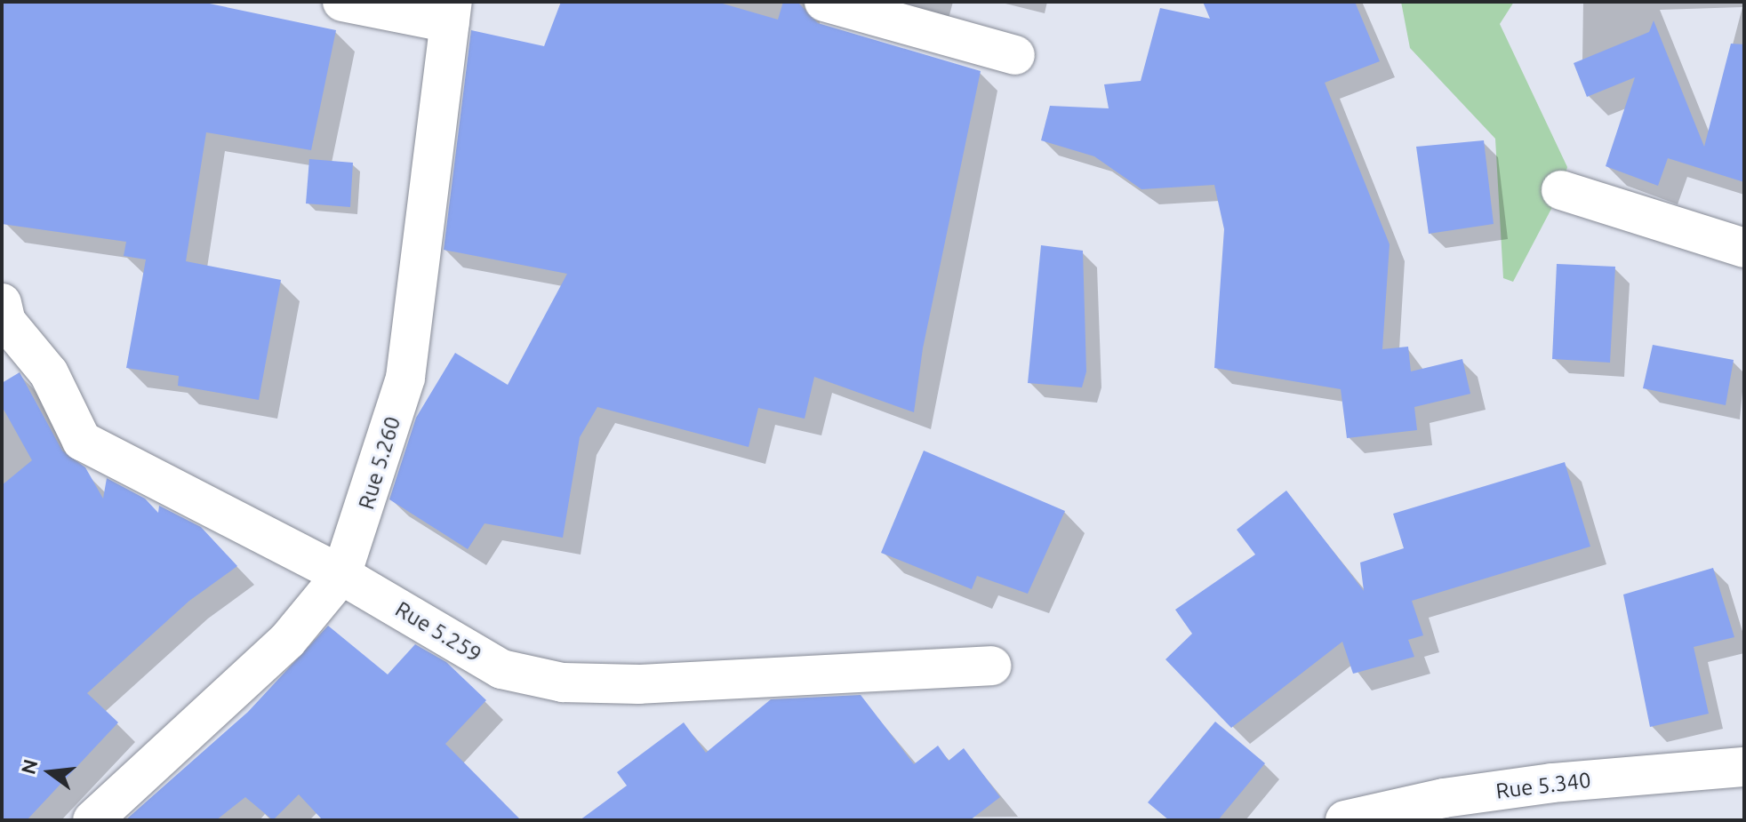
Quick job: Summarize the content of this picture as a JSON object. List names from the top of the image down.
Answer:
{
  "streets": {
    "street": ["Rue 5.260", "Rue 5.259", "Rue 5.340"]
  },
  "crossings": [
    ["Rue 5.260", "Rue 5.259"]
  ],
  "north": "left"
}
